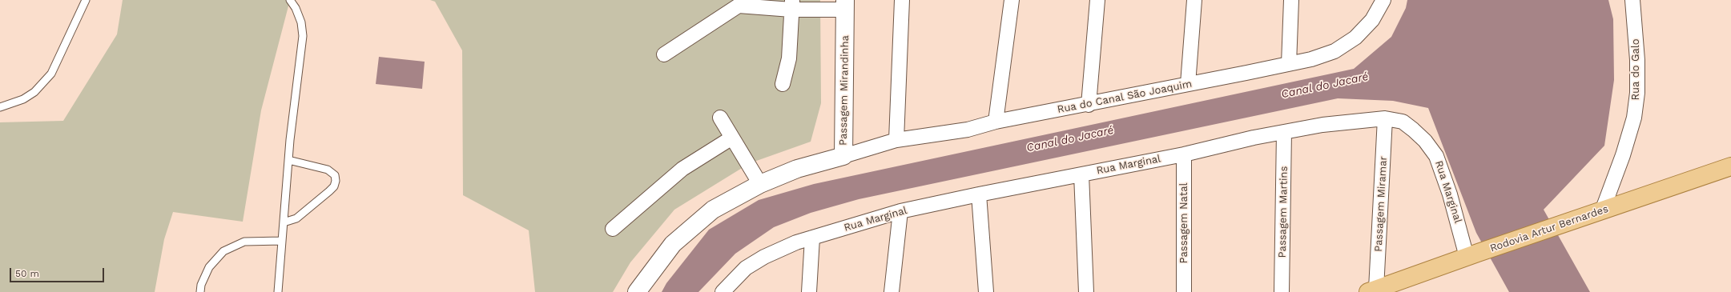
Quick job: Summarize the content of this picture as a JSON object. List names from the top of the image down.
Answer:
{
  "streets": {
    "main road": ["Rodovia Artur Bernardes"],
    "street": [
      "Rua do Galo",
      "Passagem Mirandinha",
      "Rua do Canal São Joaquim",
      "Rua Marginal",
      "Passagem Miramar",
      "Passagem Martins",
      "Passagem Natal"
    ]
  },
  "crossings": [
    ["Rua do Galo", "Rodovia Artur Bernardes"],
    ["Passagem Mirandinha", "Rua do Canal São Joaquim"],
    ["Rua Marginal", "Passagem Miramar"],
    ["Rua Marginal", "Passagem Martins"],
    ["Rua Marginal", "Passagem Natal"],
    ["Rua Marginal", "Rodovia Artur Bernardes"],
    ["Passagem Miramar", "Rodovia Artur Bernardes"]
  ],
  "water": ["Canal do Jacaré"],
  "scale_bar": "50 m"
}
